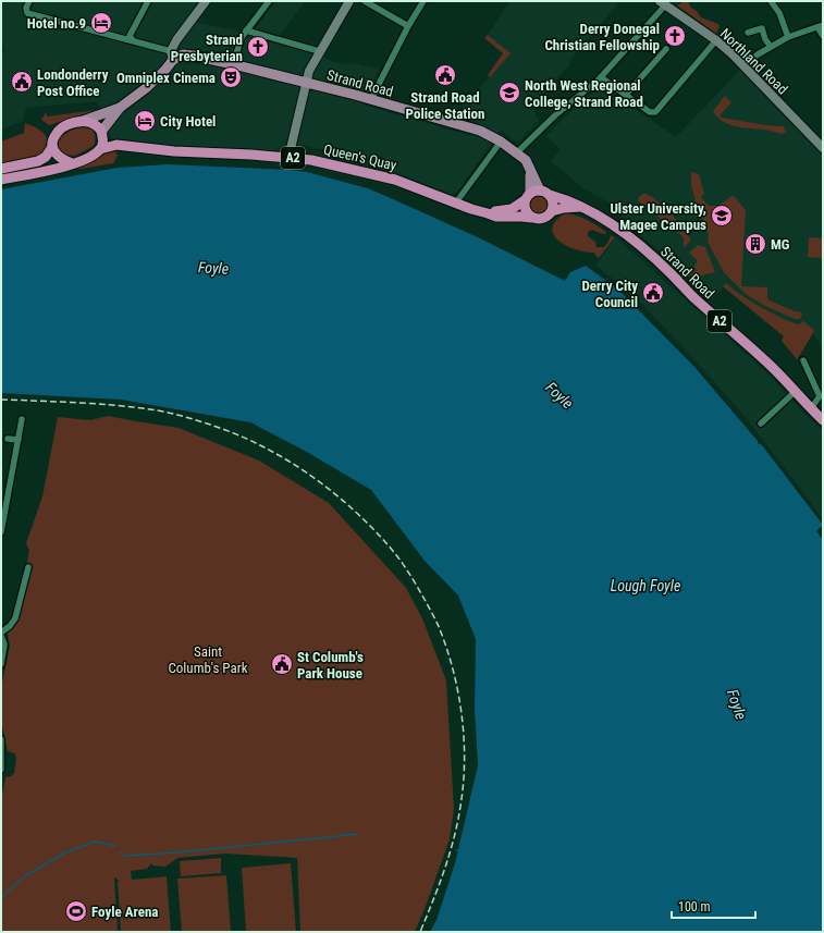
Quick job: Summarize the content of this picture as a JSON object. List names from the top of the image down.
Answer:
{
  "streets": {
    "highway": ["Strand Road", "Queen's Quay", "A2"],
    "main road": ["Northland Road"]
  },
  "crossings": [
    ["Strand Road", "Queen's Quay"],
    ["Strand Road", "A2"],
    ["Queen's Quay", "A2"]
  ],
  "water": ["Foyle", "Lough Foyle"],
  "parks": ["Saint Columb's Park"],
  "places": {
    "hotel": ["Hotel no.9", "City Hotel"],
    "church": ["Derry Donegal Christian Fellowship", "Strand Presbyterian"],
    "public building": [
      "Strand Road Police Station",
      "Londonderry Post Office",
      "Derry City Council",
      "St Columb's Park House"
    ],
    "theatre": ["Omniplex Cinema"],
    "school or university": ["North West Regional College, Strand Road", "Ulster University, Magee Campus"],
    "building": ["MG"],
    "sports": ["Foyle Arena"]
  },
  "scale_bar": "100 m"
}
